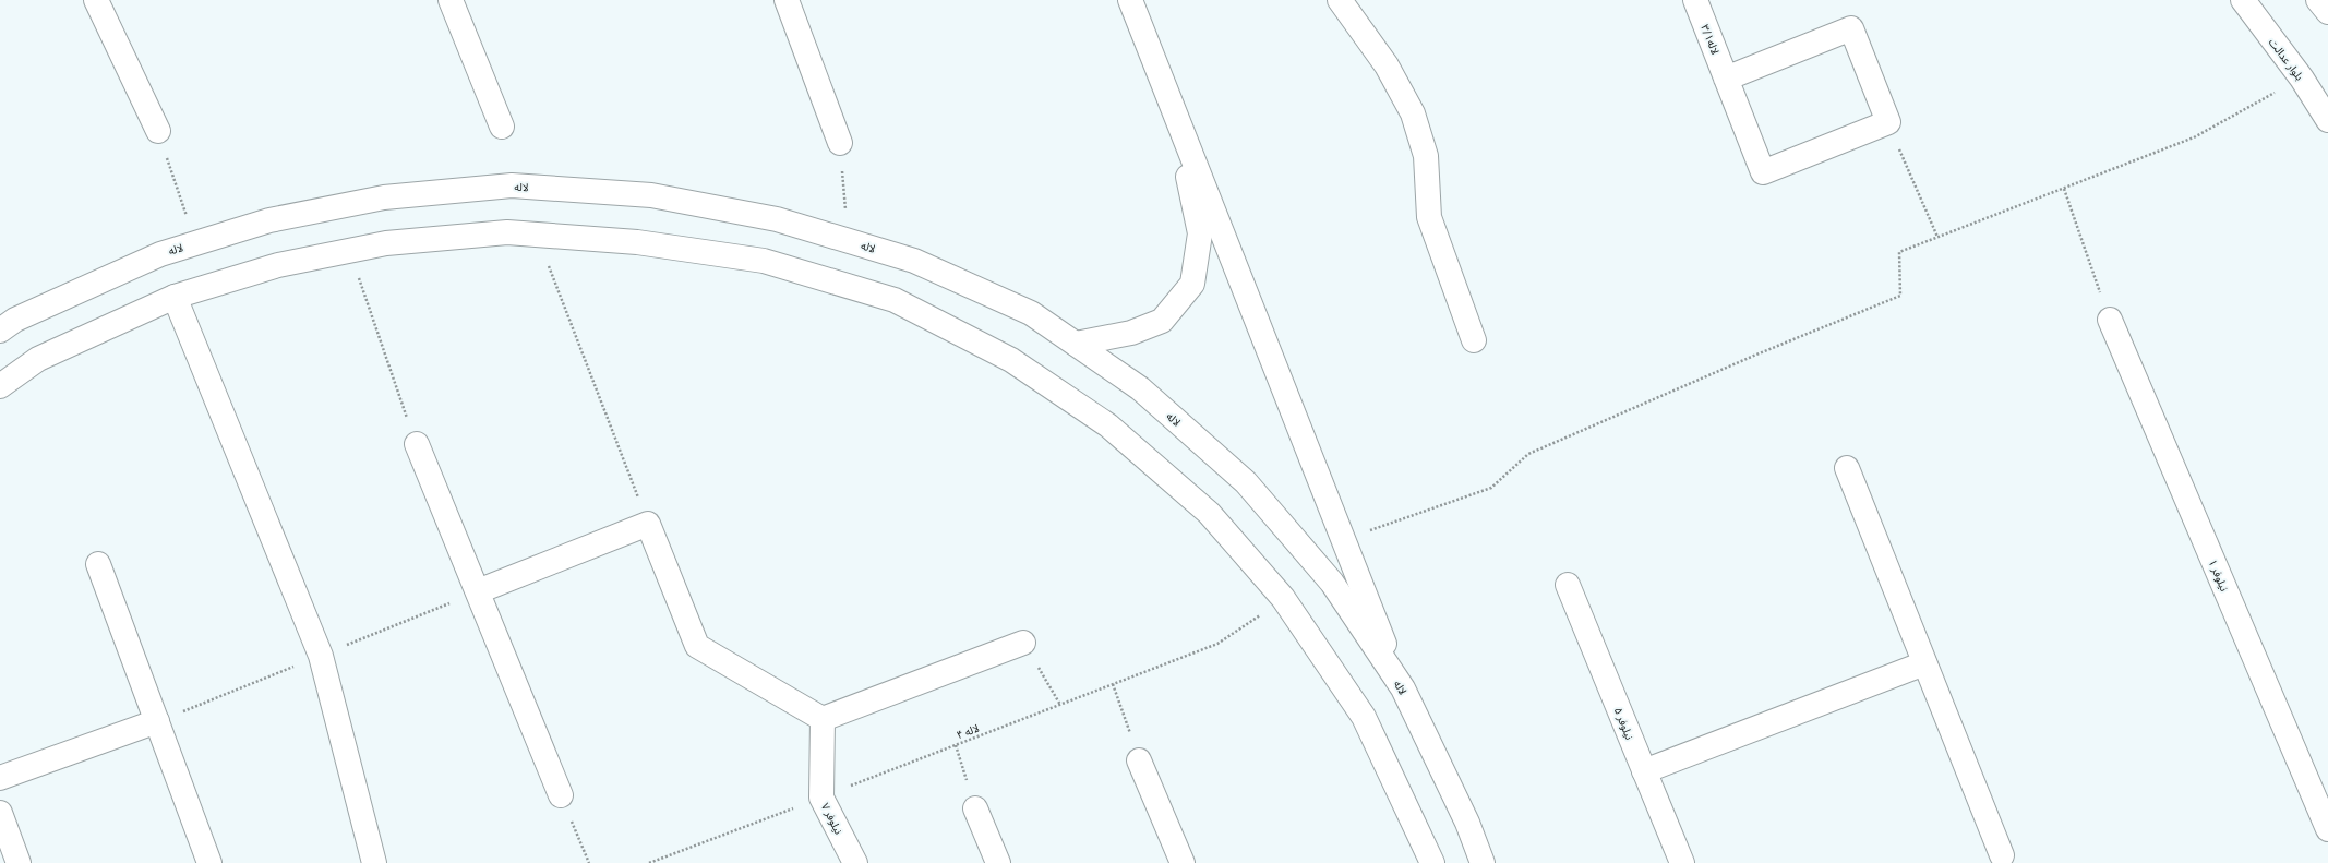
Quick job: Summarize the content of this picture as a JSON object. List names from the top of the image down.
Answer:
{
  "streets": {
    "street": [
      "لاله۳/۱",
      "بلوار عدالت",
      "لاله",
      "نیلوفر ۱",
      "نیلوفر ۵",
      "نیلوفر ۷"
    ],
    "path": ["لاله ۴"]
  },
  "crossings": [
    ["لاله ۴", "نیلوفر ۷"]
  ]
}
